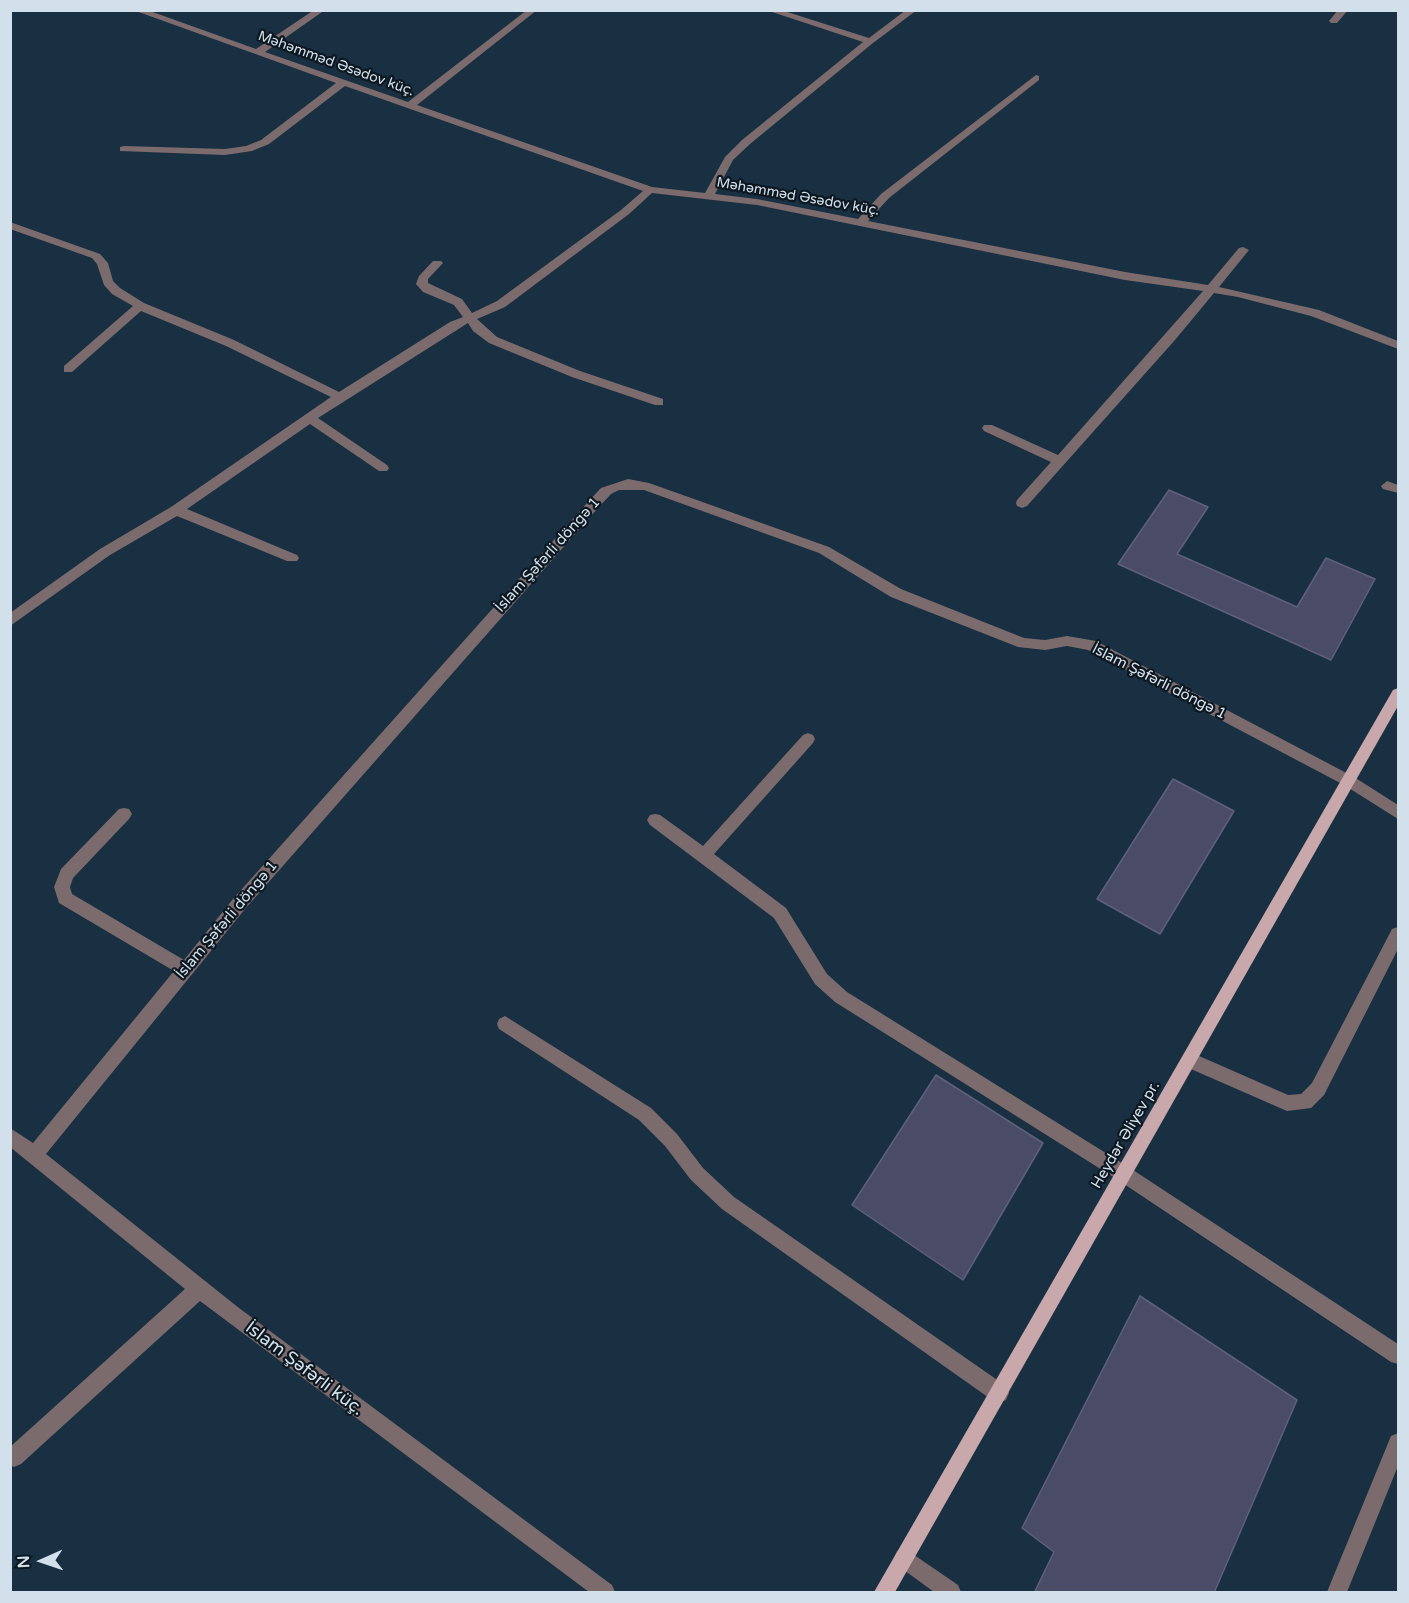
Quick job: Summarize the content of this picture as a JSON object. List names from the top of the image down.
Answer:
{
  "streets": {
    "main road": ["Heydər Əliyev pr."],
    "street": ["Məhəmməd Əsədov küç.", "İslam Şəfərli döngə 1", "İslam Şəfərli küç."]
  },
  "crossings": [
    ["İslam Şəfərli döngə 1", "Heydər Əliyev pr."],
    ["İslam Şəfərli döngə 1", "İslam Şəfərli küç."]
  ],
  "north": "left"
}
